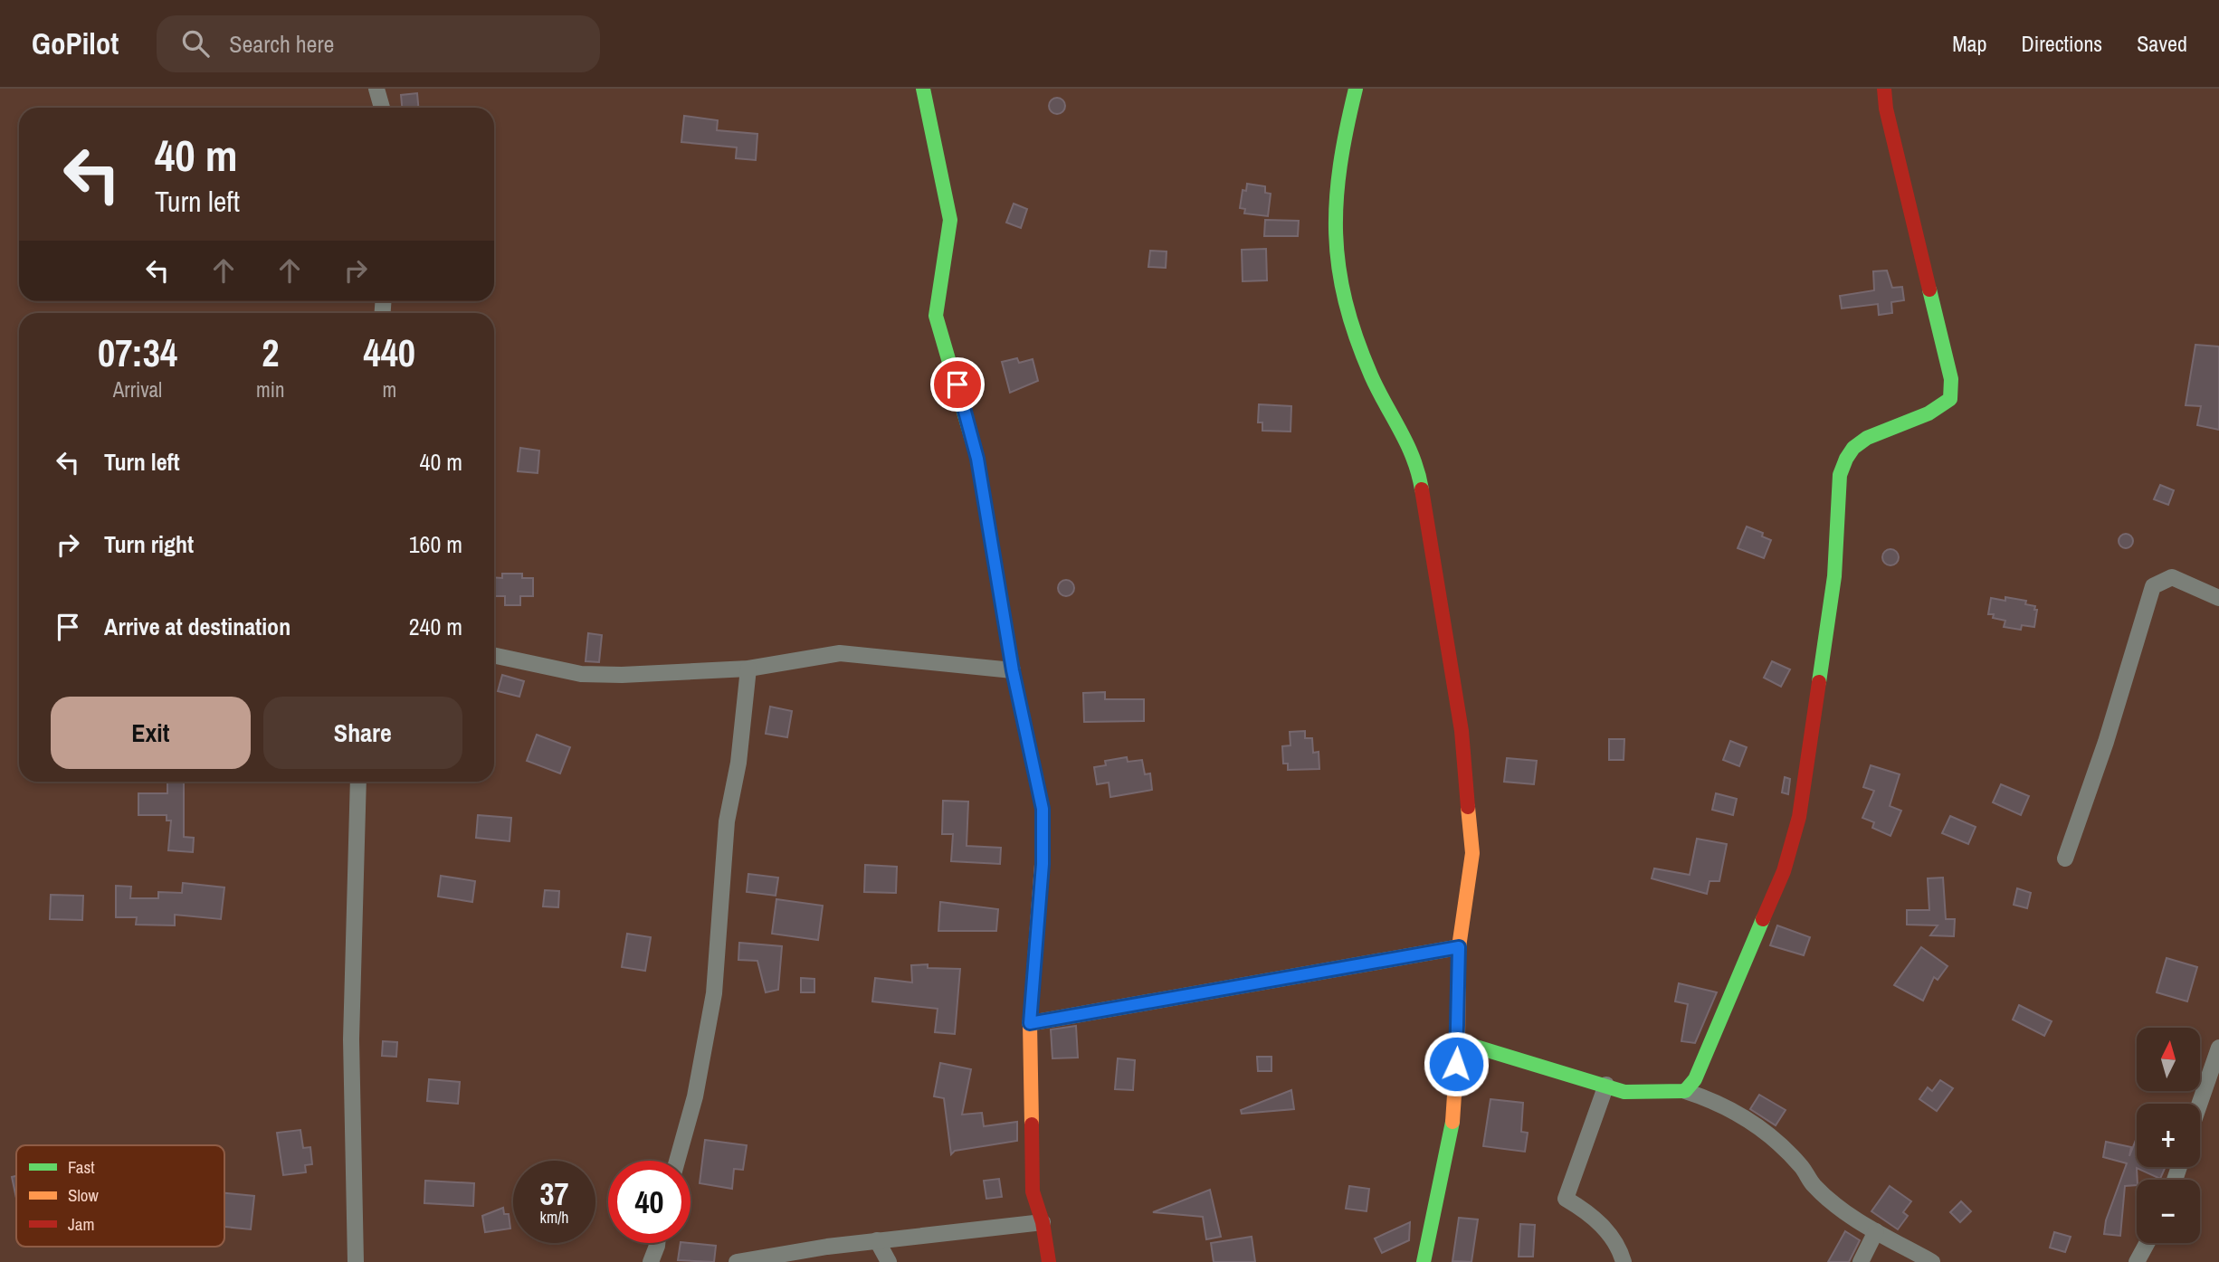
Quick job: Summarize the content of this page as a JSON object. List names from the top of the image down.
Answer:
{
  "legend": ["Fast", "Slow", "Jam"],
  "north": "top",
  "page": {
    "header": "GoPilot",
    "search": "Search here",
    "nav": ["Map", "Directions", "Saved"],
    "turn": ["40 m", "Turn left"],
    "eta": [
      "07:34",
      "Arrival",
      "2",
      "min",
      "440",
      "m"
    ],
    "list": [
      {
        "name": "Turn left",
        "value": "40 m"
      },
      {
        "name": "Turn right",
        "value": "160 m"
      },
      {
        "name": "Arrive at destination",
        "value": "240 m"
      }
    ],
    "buttons": ["Exit", "Share"],
    "map_buttons": ["+", "−"],
    "speed": "37 km/h",
    "limit": "40"
  }
}
